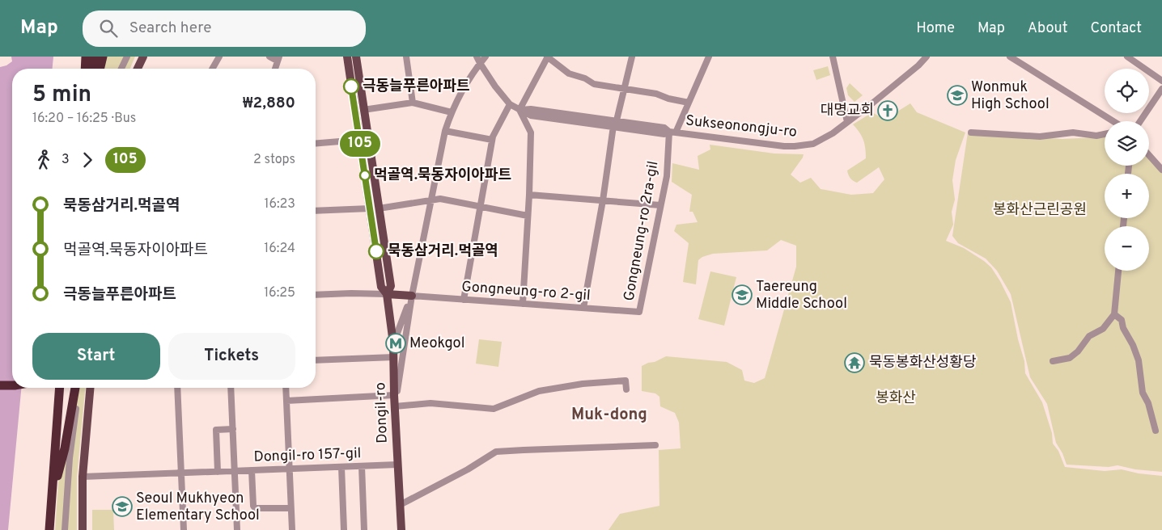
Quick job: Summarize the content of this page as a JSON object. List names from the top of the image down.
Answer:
{
  "streets": {
    "main road": ["Dongil-ro"],
    "street": [
      "Sukseonongju-ro",
      "Gongneung-ro 2ra-gil",
      "Gongneung-ro 2-gil",
      "Dongil-ro 157-gil"
    ]
  },
  "crossings": [
    ["Sukseonongju-ro", "Gongneung-ro 2ra-gil"],
    ["Gongneung-ro 2ra-gil", "Gongneung-ro 2-gil"],
    ["Dongil-ro", "Dongil-ro 157-gil"]
  ],
  "districts": ["Muk-dong"],
  "parks": ["봉화산근린공원", "봉화산"],
  "places": {
    "other": ["극동늘푸른아파트", "먹골역.묵동자이아파트", "묵동삼거리.먹골역"],
    "school or university": ["Wonmuk High School", "Taereung Middle School", "Seoul Mukhyeon Elementary School"],
    "church": ["대명교회"],
    "metro station": ["Meokgol"],
    "temple": ["묵동봉화산성황당"]
  },
  "lines": ["bus line 105"],
  "page": {
    "header": "Map",
    "search": "Search here",
    "nav": [
      "Home",
      "Map",
      "About",
      "Contact"
    ],
    "on_map": "105",
    "map_buttons": ["+", "−"],
    "heading": ["5 min", "16:20 – 16:25 · Bus", "₩2,880"],
    "legs": ["3", "105", "2 stops"],
    "list": [
      {
        "name": "묵동삼거리.먹골역",
        "value": "16:23"
      },
      {
        "name": "먹골역.묵동자이아파트",
        "value": "16:24"
      },
      {
        "name": "극동늘푸른아파트",
        "value": "16:25"
      }
    ],
    "buttons": ["Start", "Tickets"]
  }
}
